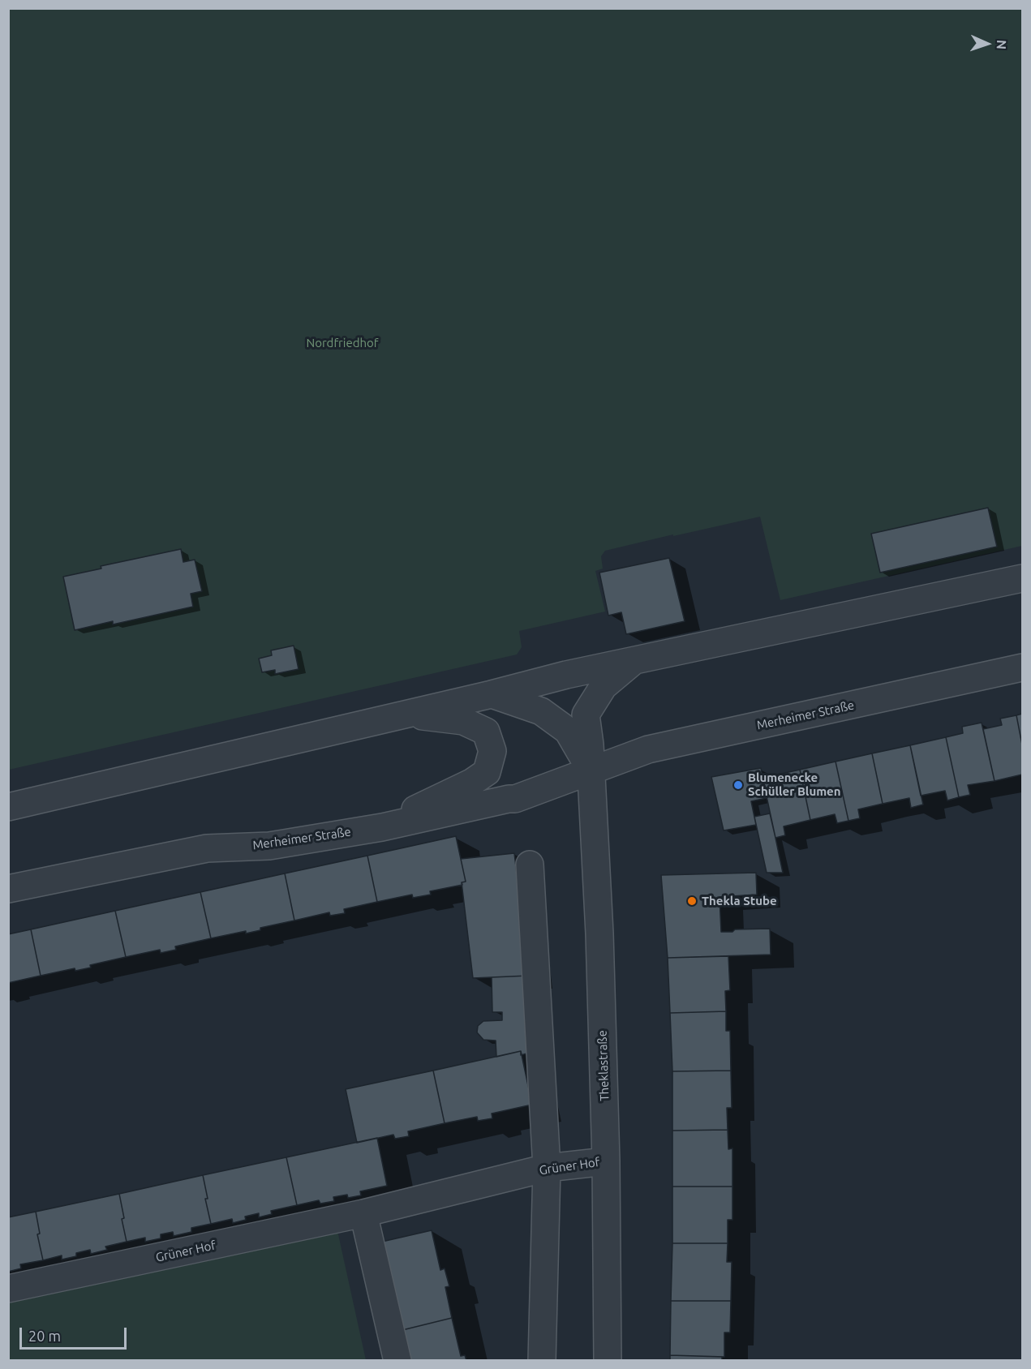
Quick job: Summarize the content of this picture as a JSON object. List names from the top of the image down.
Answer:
{
  "streets": {
    "street": ["Merheimer Straße", "Theklastraße", "Grüner Hof"]
  },
  "crossings": [
    ["Merheimer Straße", "Theklastraße"],
    ["Theklastraße", "Grüner Hof"]
  ],
  "parks": ["Nordfriedhof"],
  "places": ["Blumenecke Schüller Blumen", "Thekla Stube"],
  "scale_bar": "20 m",
  "north": "right"
}
